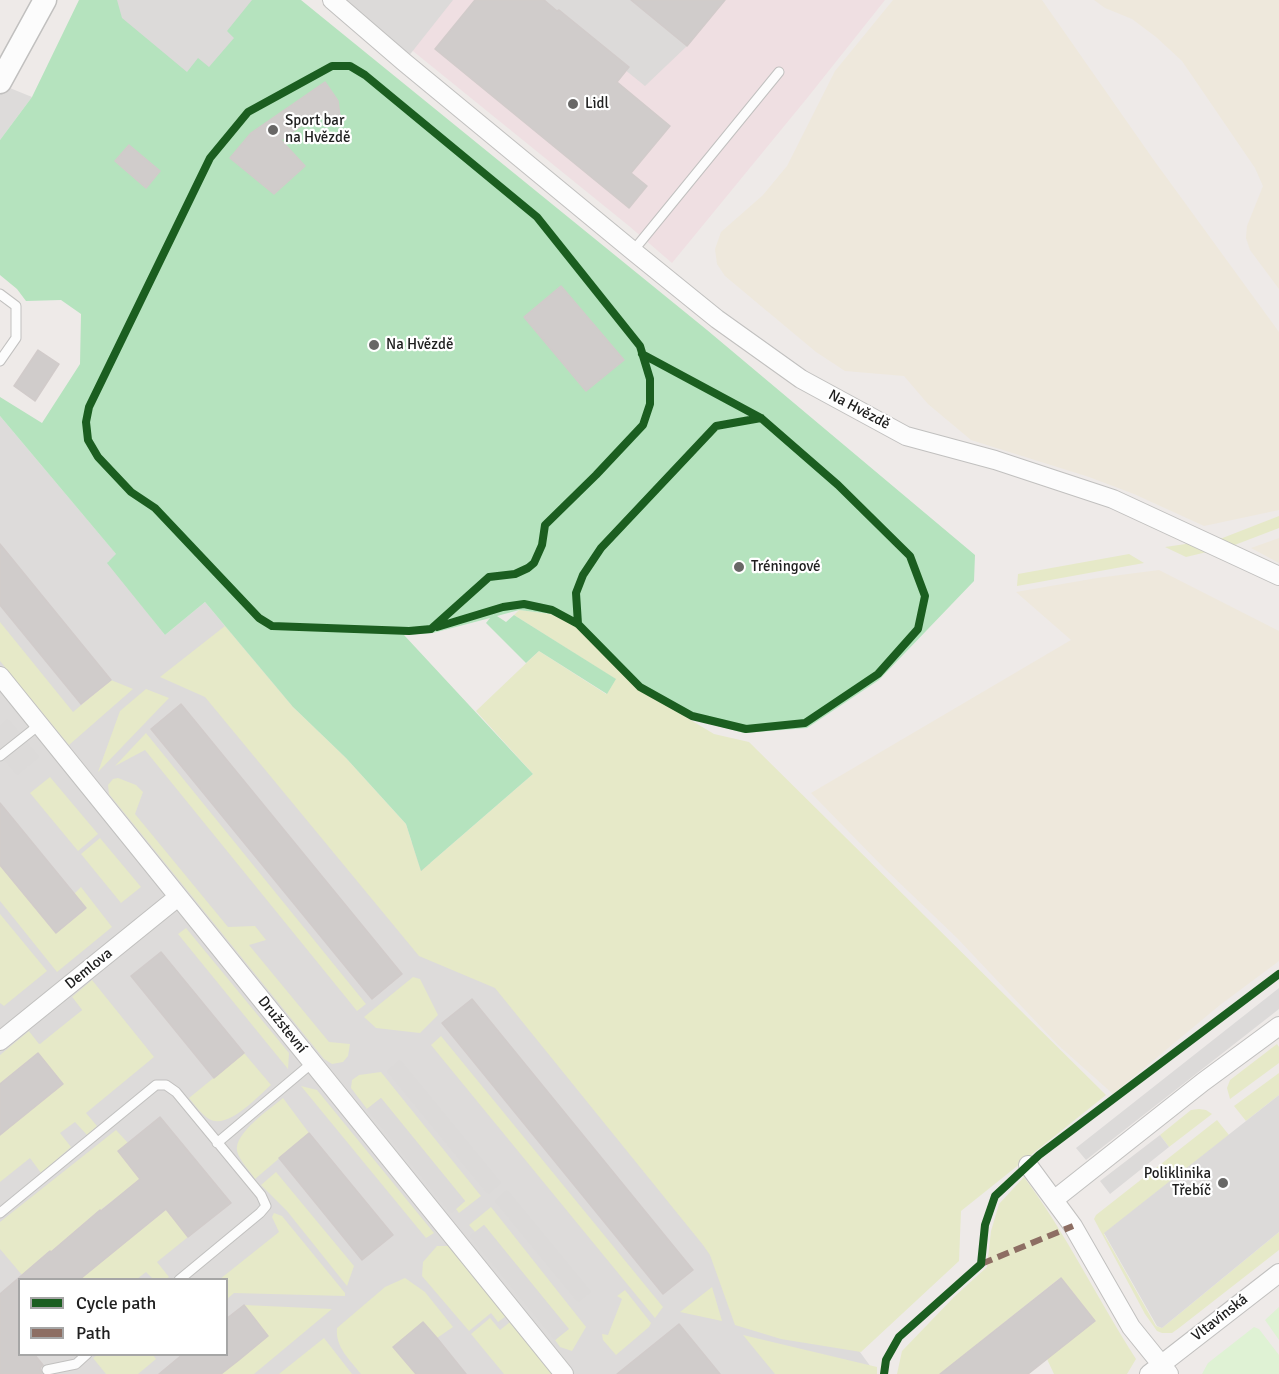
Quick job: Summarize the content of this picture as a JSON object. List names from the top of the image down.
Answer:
{
  "streets": {
    "street": [
      "Na Hvězdě",
      "Demlova",
      "Družstevní",
      "Vltavínská"
    ]
  },
  "crossings": [
    ["Demlova", "Družstevní"]
  ],
  "places": [
    "Lidl",
    "Sport bar na Hvězdě",
    "Na Hvězdě",
    "Tréningové",
    "Poliklinika Třebíč"
  ],
  "legend": ["Cycle path", "Path"]
}
